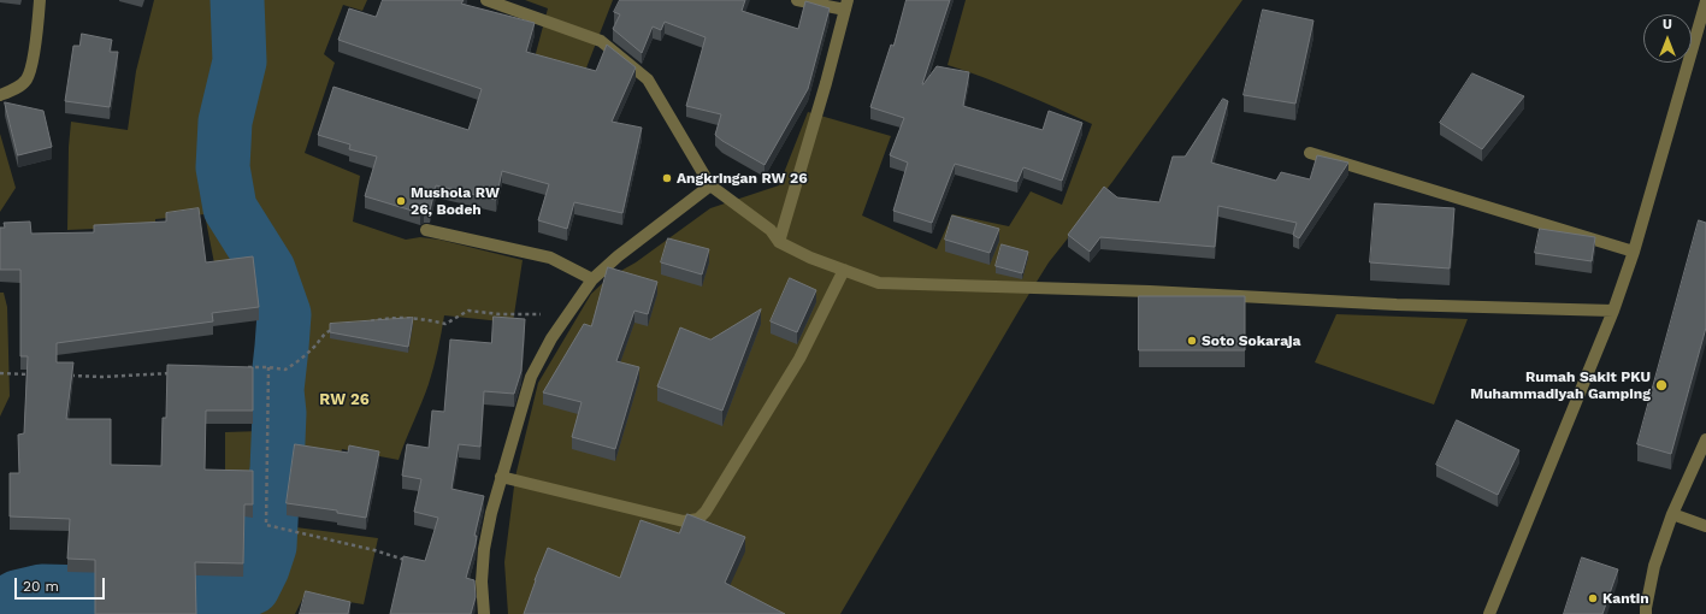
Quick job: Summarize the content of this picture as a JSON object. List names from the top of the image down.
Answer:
{
  "districts": ["RW 26"],
  "places": [
    "Angkringan RW 26",
    "Mushola RW 26, Bodeh",
    "Soto Sokaraja",
    "Rumah Sakit PKU Muhammadiyah Gamping",
    "Kantin"
  ],
  "scale_bar": "20 m",
  "north": "top"
}
